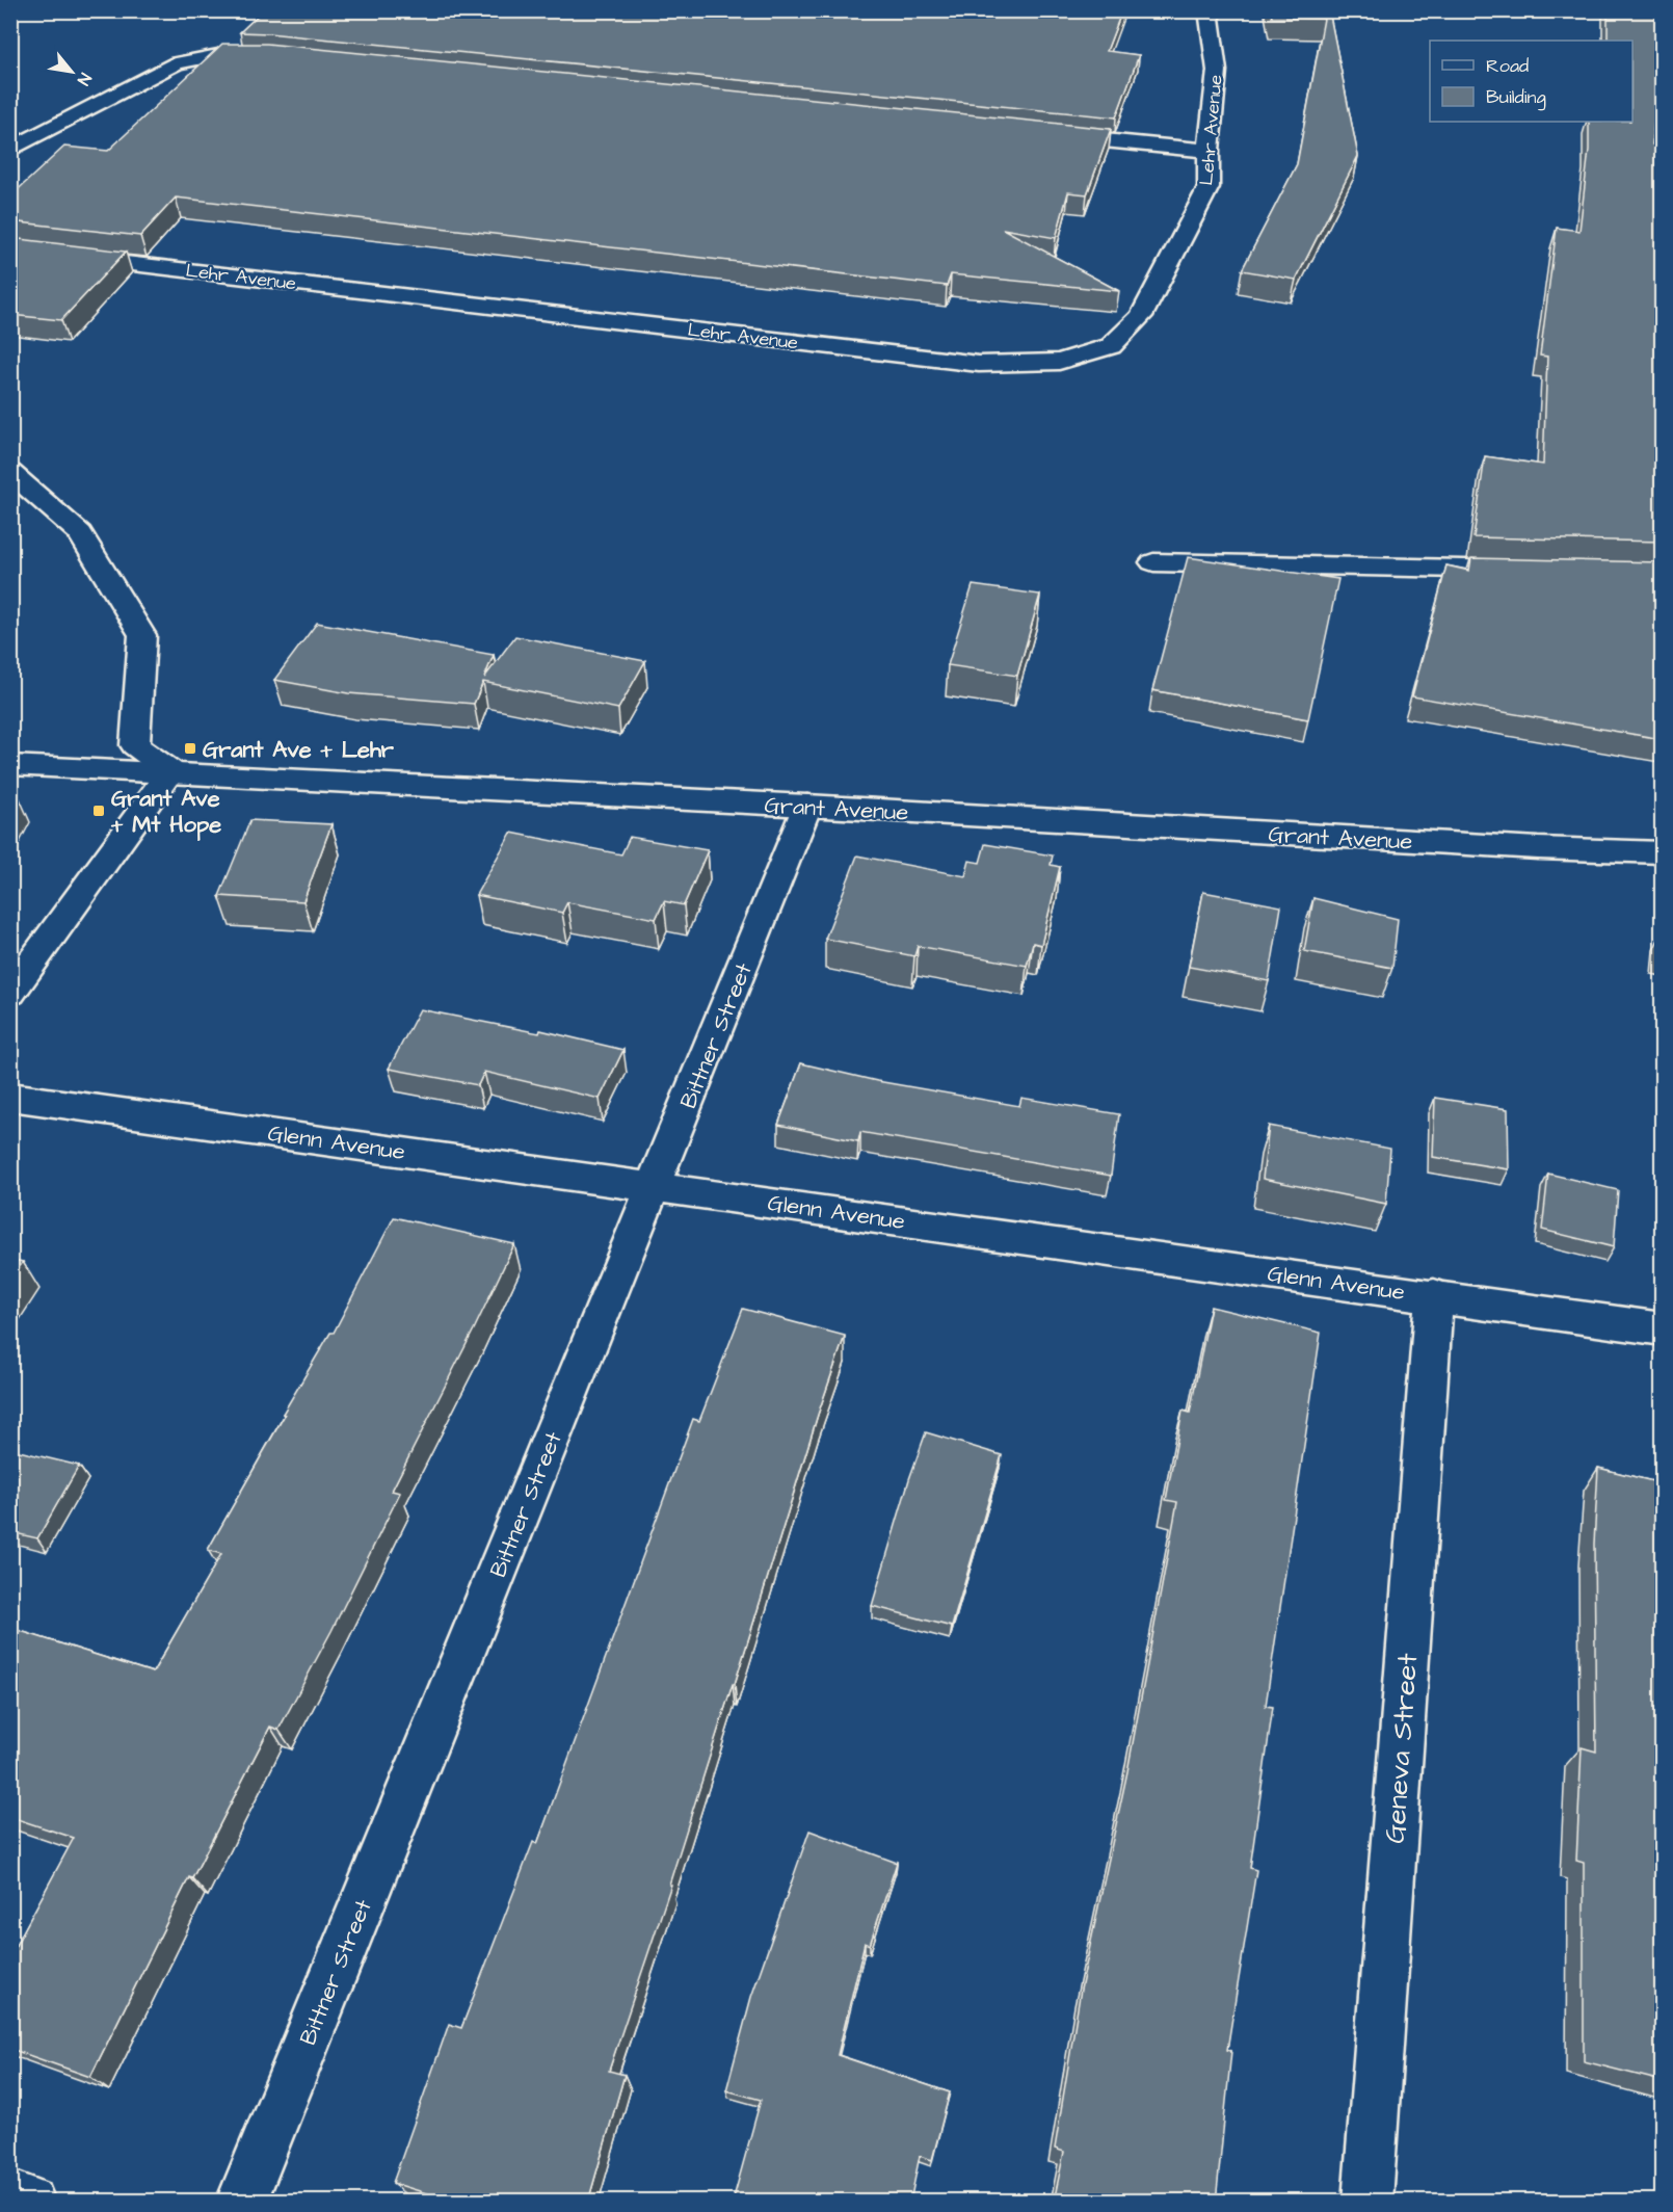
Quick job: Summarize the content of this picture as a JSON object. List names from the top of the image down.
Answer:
{
  "streets": {
    "street": [
      "Lehr Avenue",
      "Grant Avenue",
      "Bittner Street",
      "Glenn Avenue",
      "Geneva Street"
    ]
  },
  "crossings": [
    ["Grant Avenue", "Bittner Street"],
    ["Bittner Street", "Glenn Avenue"],
    ["Glenn Avenue", "Geneva Street"]
  ],
  "places": {
    "transit": ["Grant Ave + Lehr", "Grant Ave + Mt Hope"]
  },
  "legend": ["Road", "Building"],
  "north": "bottom right"
}
